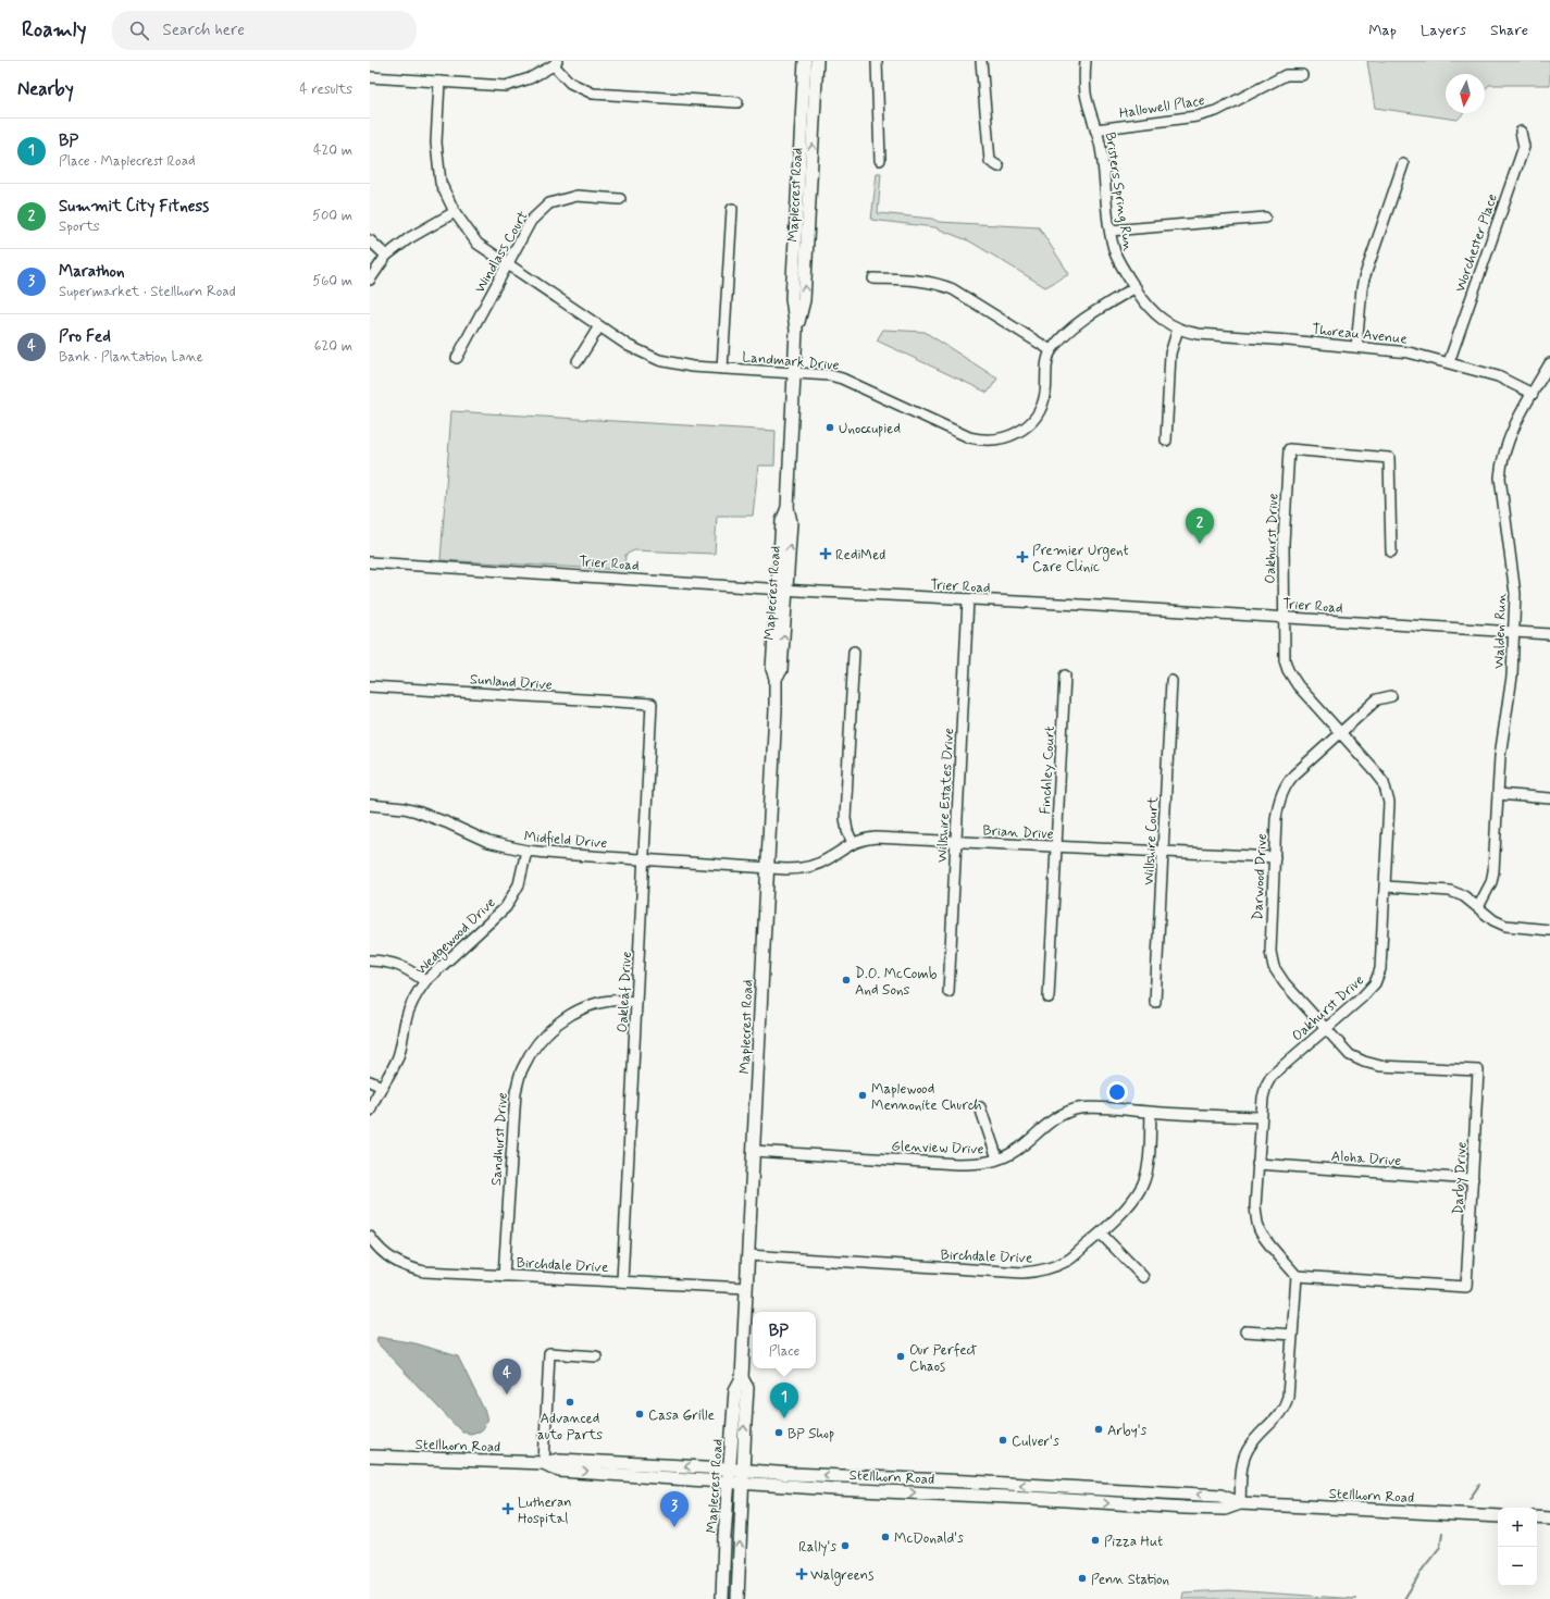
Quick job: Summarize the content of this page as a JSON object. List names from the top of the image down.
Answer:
{
  "streets": {
    "main road": ["Maplecrest Road", "Stellhorn Road"],
    "street": [
      "Hallowell Place",
      "Bristers Spring Run",
      "Worchester Place",
      "Windlass Court",
      "Thoreau Avenue",
      "Landmark Drive",
      "Oakhurst Drive",
      "Trier Road",
      "Walden Run",
      "Sunland Drive",
      "Finchley Court",
      "Willshire Estates Drive",
      "Brian Drive",
      "Midfield Drive",
      "Willshire Court",
      "Darwood Drive",
      "Wedgewood Drive",
      "Oakleaf Drive",
      "Sandhurst Drive",
      "Glenview Drive",
      "Aloha Drive",
      "Darby Drive",
      "Birchdale Drive"
    ]
  },
  "crossings": [
    ["Hallowell Place", "Bristers Spring Run"],
    ["Bristers Spring Run", "Thoreau Avenue"],
    ["Maplecrest Road", "Landmark Drive"],
    ["Maplecrest Road", "Trier Road"],
    ["Maplecrest Road", "Brian Drive"],
    ["Maplecrest Road", "Midfield Drive"],
    ["Maplecrest Road", "Glenview Drive"],
    ["Maplecrest Road", "Birchdale Drive"],
    ["Maplecrest Road", "Stellhorn Road"],
    ["Worchester Place", "Thoreau Avenue"],
    ["Windlass Court", "Landmark Drive"],
    ["Thoreau Avenue", "Walden Run"],
    ["Oakhurst Drive", "Trier Road"],
    ["Oakhurst Drive", "Darwood Drive"],
    ["Oakhurst Drive", "Glenview Drive"],
    ["Oakhurst Drive", "Aloha Drive"],
    ["Oakhurst Drive", "Darby Drive"],
    ["Trier Road", "Walden Run"],
    ["Trier Road", "Willshire Estates Drive"],
    ["Sunland Drive", "Oakleaf Drive"],
    ["Finchley Court", "Brian Drive"],
    ["Willshire Estates Drive", "Brian Drive"],
    ["Brian Drive", "Midfield Drive"],
    ["Brian Drive", "Willshire Court"],
    ["Brian Drive", "Darwood Drive"],
    ["Midfield Drive", "Wedgewood Drive"],
    ["Midfield Drive", "Oakleaf Drive"],
    ["Darwood Drive", "Darby Drive"],
    ["Oakleaf Drive", "Sandhurst Drive"],
    ["Oakleaf Drive", "Birchdale Drive"],
    ["Sandhurst Drive", "Birchdale Drive"],
    ["Glenview Drive", "Birchdale Drive"],
    ["Aloha Drive", "Darby Drive"]
  ],
  "places": {
    "other": [
      "Unoccupied",
      "D.O. McComb And Sons",
      "Maplewood Mennonite Church",
      "Our Perfect Chaos",
      "Advanced auto Parts",
      "Casa Grille",
      "Arby's",
      "BP Shop",
      "Culver's",
      "McDonald's",
      "Pizza Hut",
      "Rally's",
      "Penn Station"
    ],
    "health": [
      "RediMed",
      "Premier Urgent Care Clinic",
      "Lutheran Hospital",
      "Walgreens"
    ]
  },
  "north": "bottom",
  "page": {
    "header": "Roamly",
    "search": "Search here",
    "nav": ["Map", "Layers", "Share"],
    "heading": ["Nearby", "4 results"],
    "list": [
      {
        "mark": "1",
        "name": "BP",
        "note": "Place · Maplecrest Road",
        "value": "420 m"
      },
      {
        "mark": "2",
        "name": "Summit City Fitness",
        "note": "Sports",
        "value": "500 m"
      },
      {
        "mark": "3",
        "name": "Marathon",
        "note": "Supermarket · Stellhorn Road",
        "value": "560 m"
      },
      {
        "mark": "4",
        "name": "Pro Fed",
        "note": "Bank · Plantation Lane",
        "value": "620 m"
      }
    ],
    "pins": [
      "2",
      "4",
      "1",
      "3"
    ],
    "popup": ["BP", "Place"],
    "map_buttons": ["+", "−"]
  }
}
